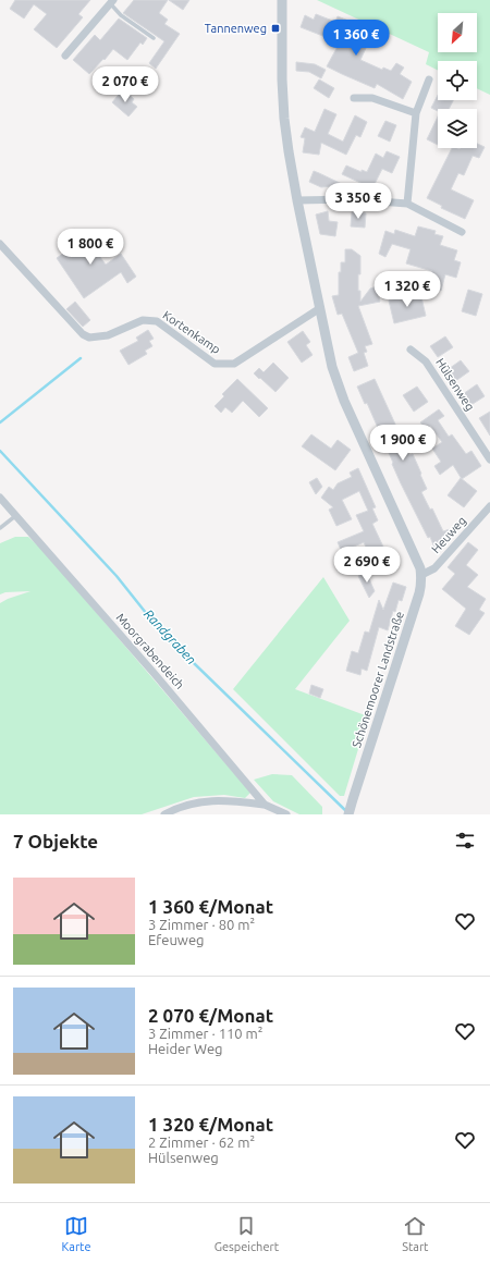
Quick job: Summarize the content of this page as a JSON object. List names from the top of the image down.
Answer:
{
  "streets": {
    "street": [
      "Kortenkamp",
      "Hülsenweg",
      "Heuweg",
      "Moorgrabendeich",
      "Schönemoorer Landstraße"
    ]
  },
  "crossings": [
    ["Kortenkamp", "Schönemoorer Landstraße"],
    ["Heuweg", "Schönemoorer Landstraße"]
  ],
  "water": ["Randgraben"],
  "places": {
    "transit": ["Tannenweg"]
  },
  "north": "bottom left",
  "page": {
    "price": [
      "1 360 €",
      "2 070 €",
      "3 350 €",
      "1 800 €",
      "1 320 €",
      "1 900 €",
      "2 690 €"
    ],
    "heading": "7 Objekte",
    "list": [
      {
        "name": "1 360 €/Monat",
        "note": "3 Zimmer · 80 m² · Efeuweg"
      },
      {
        "name": "2 070 €/Monat",
        "note": "3 Zimmer · 110 m² · Heider Weg"
      },
      {
        "name": "1 320 €/Monat",
        "note": "2 Zimmer · 62 m² · Hülsenweg"
      }
    ],
    "tabs": ["Karte", "Gespeichert", "Start"]
  }
}
